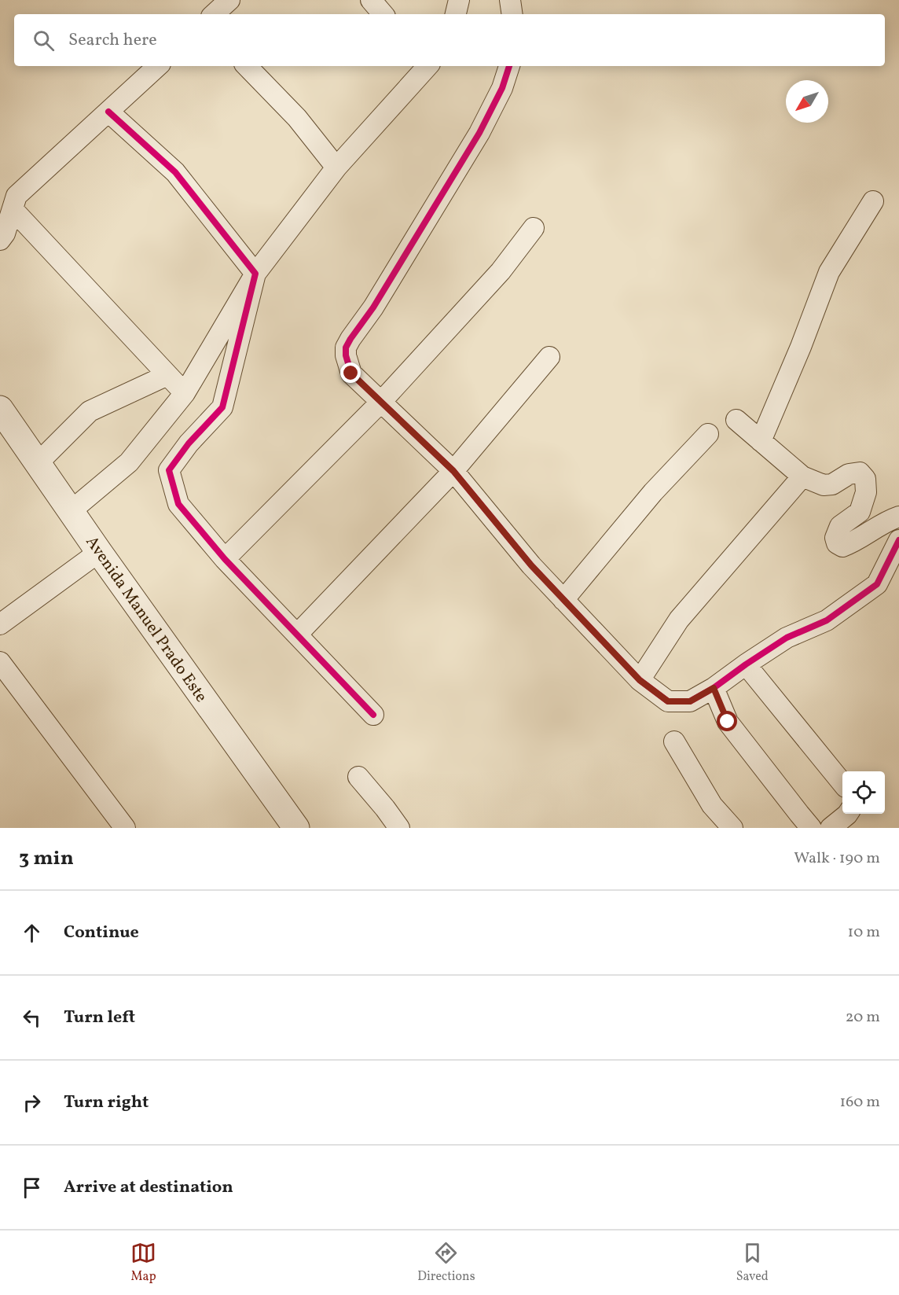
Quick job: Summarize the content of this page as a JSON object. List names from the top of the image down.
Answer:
{
  "streets": {
    "street": ["Avenida Manuel Prado Este"]
  },
  "north": "bottom left",
  "page": {
    "search": "Search here",
    "heading": ["3 min", "Walk · 190 m"],
    "list": [
      ["Continue", "10 m"],
      ["Turn left", "20 m"],
      ["Turn right", "160 m"],
      "Arrive at destination"
    ],
    "nav": ["Map", "Directions", "Saved"]
  }
}
